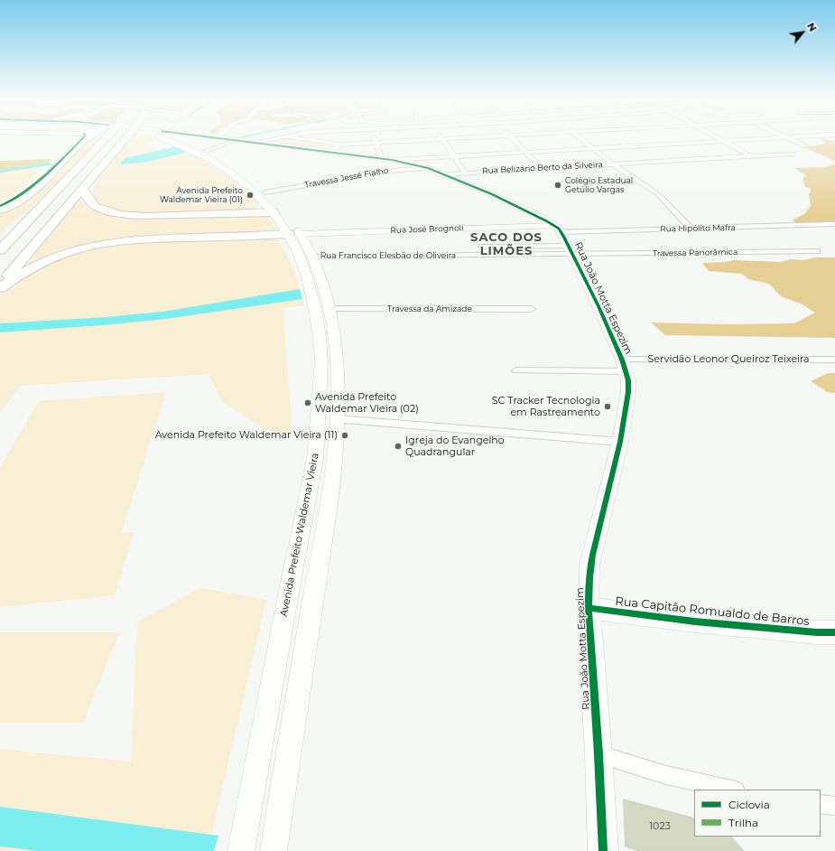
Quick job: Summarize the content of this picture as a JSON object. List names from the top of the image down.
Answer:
{
  "streets": {
    "main road": ["Rua João Motta Espezim", "Avenida Prefeito Waldemar Vieira", "Rua Capitão Romualdo de Barros"],
    "street": [
      "Rua Belizário Berto da Silveira",
      "Travessa Jessé Fialho",
      "Rua Hipólito Mafra",
      "Rua José Brognoli",
      "Travessa Panorâmica",
      "Rua Francisco Elesbão de Oliveira",
      "Travessa da Amizade",
      "Servidão Leonor Queiroz Teixeira"
    ]
  },
  "crossings": [
    ["Travessa Jessé Fialho", "Avenida Prefeito Waldemar Vieira"],
    ["Rua Hipólito Mafra", "Rua José Brognoli"],
    ["Rua Hipólito Mafra", "Rua João Motta Espezim"],
    ["Rua José Brognoli", "Rua João Motta Espezim"],
    ["Rua José Brognoli", "Avenida Prefeito Waldemar Vieira"],
    ["Travessa Panorâmica", "Rua Francisco Elesbão de Oliveira"],
    ["Travessa Panorâmica", "Rua João Motta Espezim"],
    ["Rua Francisco Elesbão de Oliveira", "Rua João Motta Espezim"],
    ["Rua Francisco Elesbão de Oliveira", "Avenida Prefeito Waldemar Vieira"],
    ["Rua João Motta Espezim", "Servidão Leonor Queiroz Teixeira"],
    ["Rua João Motta Espezim", "Rua Capitão Romualdo de Barros"],
    ["Travessa da Amizade", "Avenida Prefeito Waldemar Vieira"]
  ],
  "districts": ["SACO DOS LIMÕES"],
  "places": [
    "Colégio Estadual Getúlio Vargas",
    "Avenida Prefeito Waldemar Vieira (01)",
    "Avenida Prefeito Waldemar Vieira (02)",
    "SC Tracker Tecnologia em Rastreamento",
    "Avenida Prefeito Waldemar Vieira (11)",
    "Igreja do Evangelho Quadrangular"
  ],
  "house_numbers": ["1023"],
  "legend": ["Ciclovia", "Trilha"],
  "north": "top right"
}
